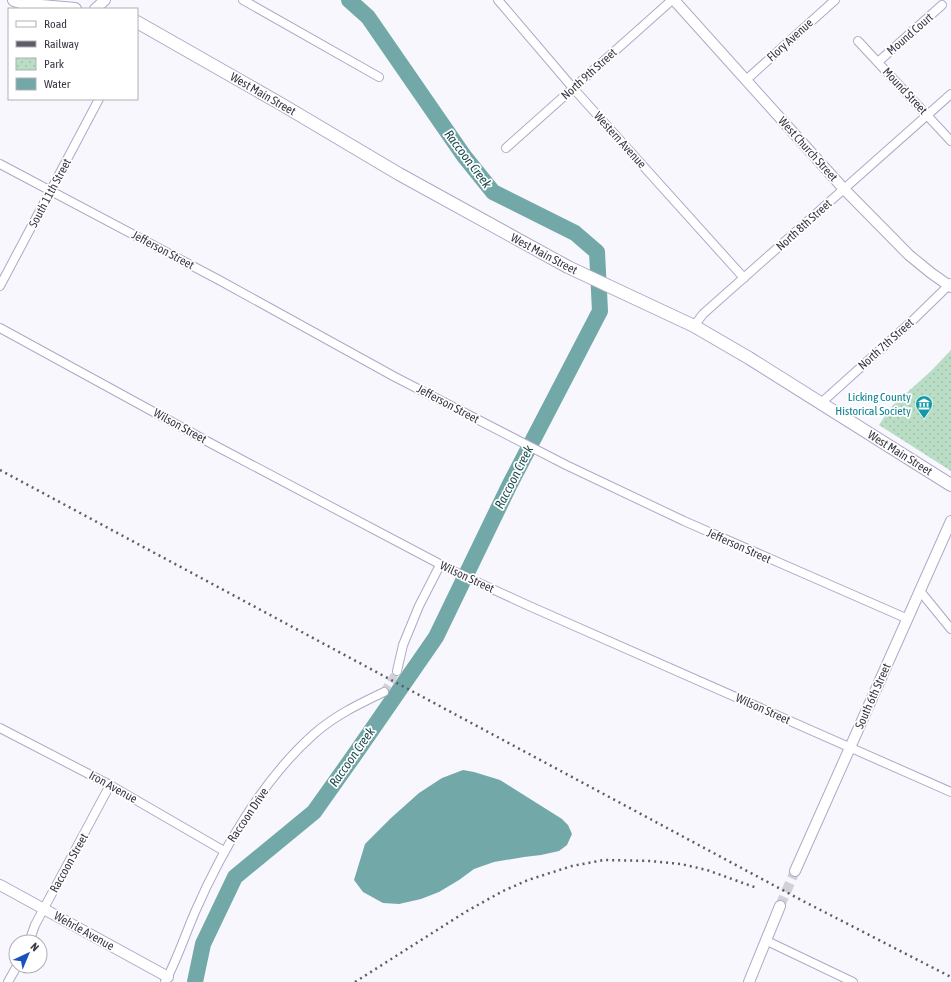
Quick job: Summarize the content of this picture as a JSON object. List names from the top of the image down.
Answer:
{
  "streets": {
    "main road": ["West Main Street"],
    "street": [
      "Mound Court",
      "Flory Avenue",
      "North 9th Street",
      "Mound Street",
      "Western Avenue",
      "West Church Street",
      "South 11th Street",
      "North 8th Street",
      "Jefferson Street",
      "North 7th Street",
      "Wilson Street",
      "South 6th Street",
      "Iron Avenue",
      "Raccoon Drive",
      "Raccoon Street",
      "Wehrle Avenue"
    ]
  },
  "crossings": [
    ["Mound Court", "Mound Street"],
    ["Flory Avenue", "West Church Street"],
    ["North 9th Street", "Western Avenue"],
    ["North 9th Street", "West Church Street"],
    ["Mound Street", "North 8th Street"],
    ["West Main Street", "North 8th Street"],
    ["West Main Street", "North 7th Street"],
    ["Western Avenue", "North 8th Street"],
    ["West Church Street", "North 8th Street"],
    ["West Church Street", "North 7th Street"],
    ["South 11th Street", "Jefferson Street"],
    ["Jefferson Street", "South 6th Street"],
    ["Wilson Street", "South 6th Street"],
    ["Iron Avenue", "Raccoon Drive"],
    ["Iron Avenue", "Raccoon Street"],
    ["Raccoon Drive", "Wehrle Avenue"],
    ["Raccoon Street", "Wehrle Avenue"]
  ],
  "water": ["Raccoon Creek"],
  "places": {
    "museum": ["Licking County Historical Society"]
  },
  "legend": [
    "Road",
    "Railway",
    "Park",
    "Water"
  ],
  "north": "top right"
}
